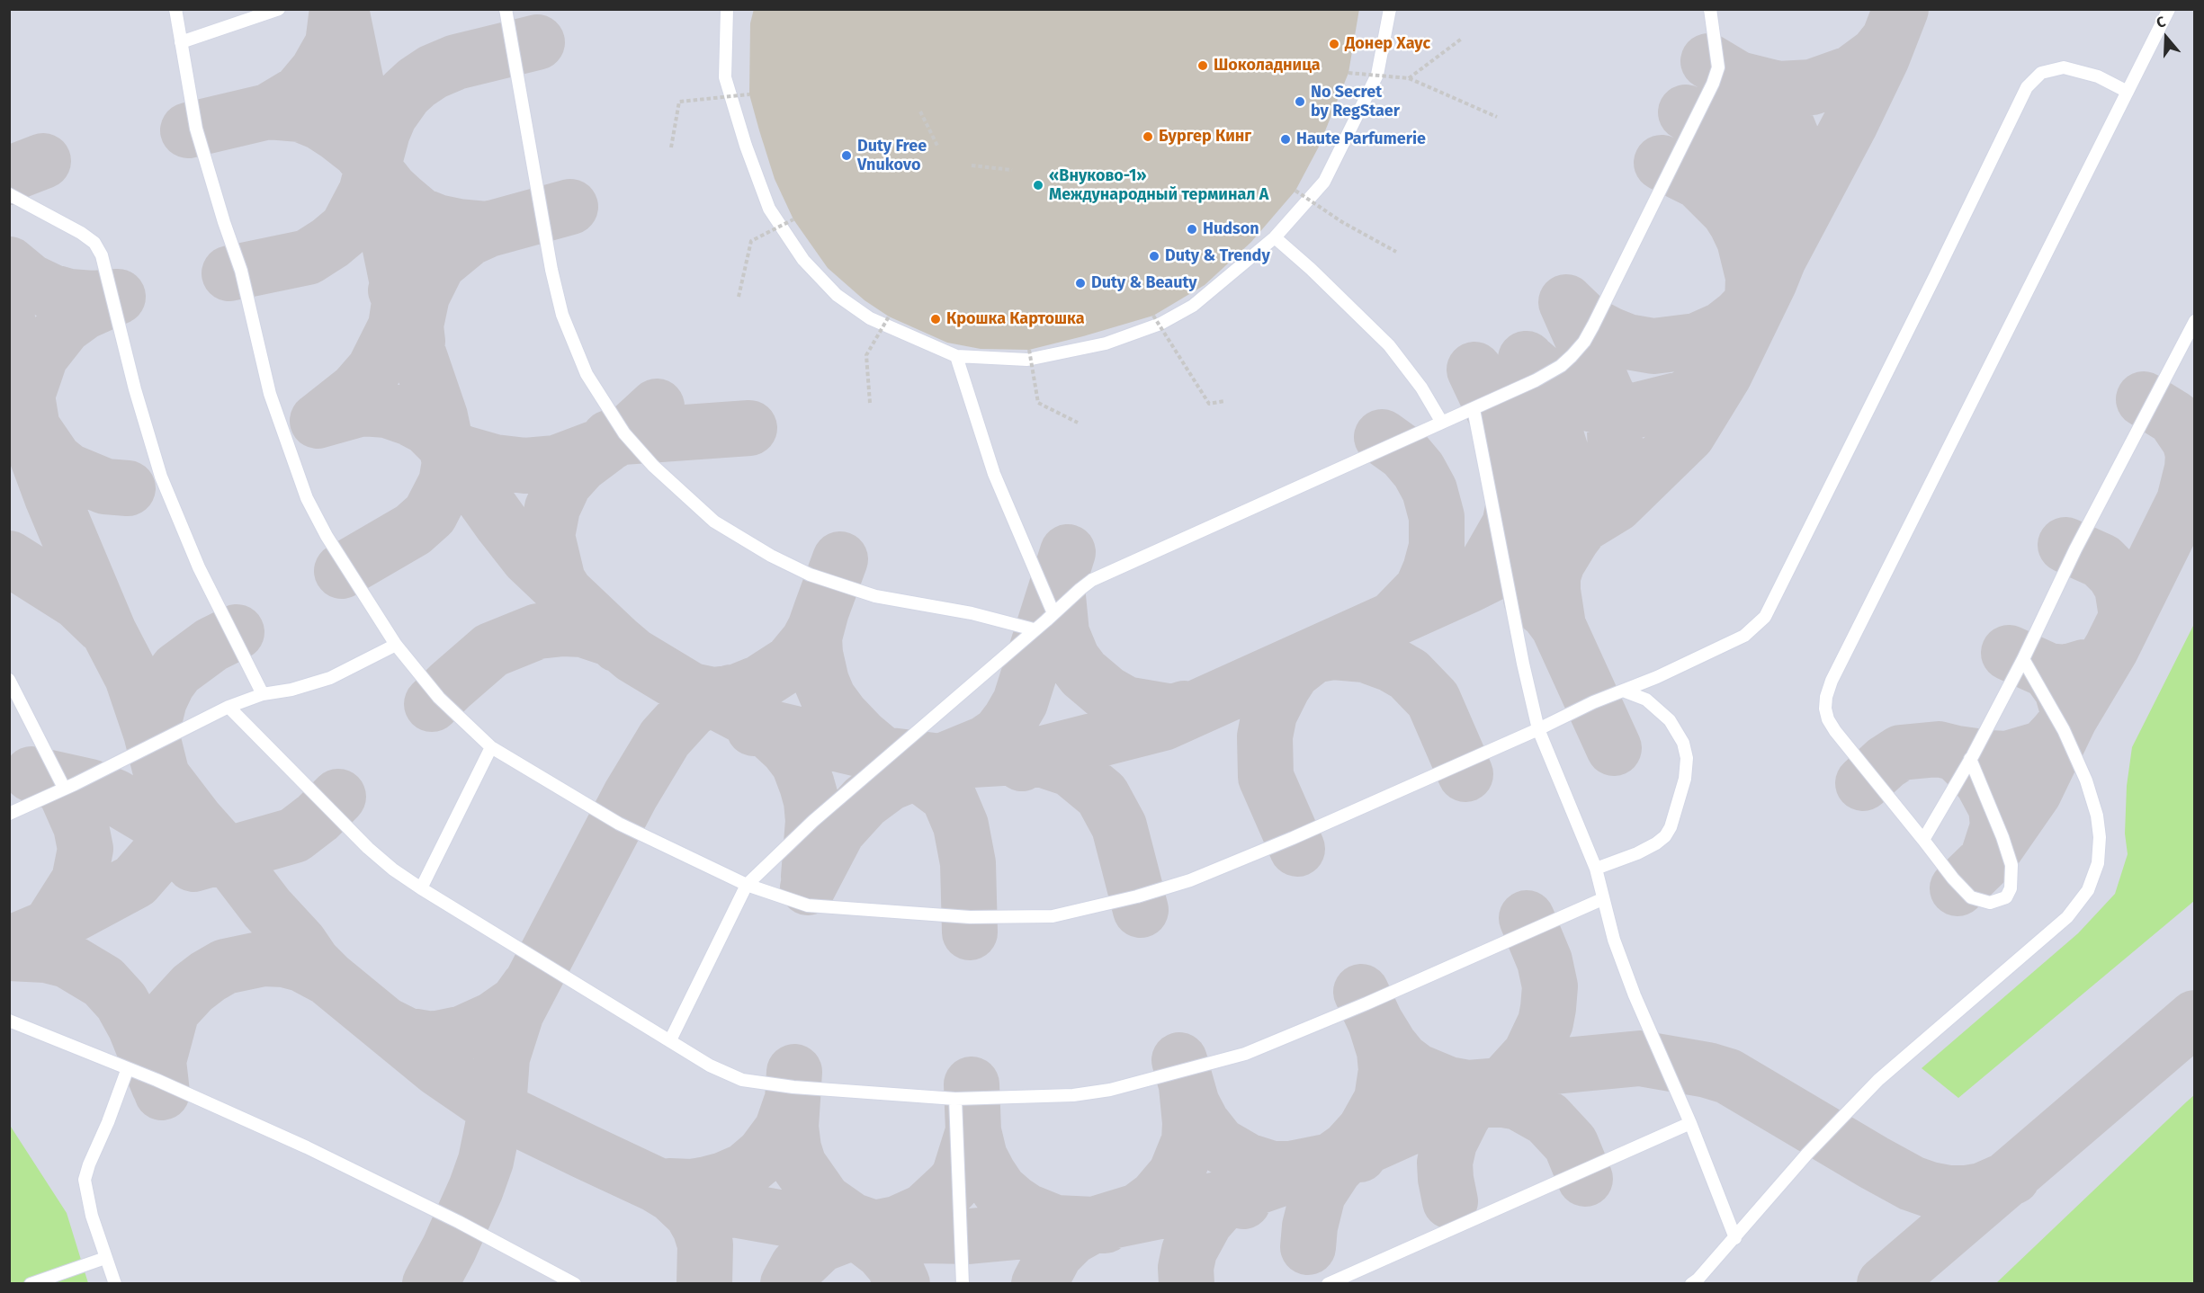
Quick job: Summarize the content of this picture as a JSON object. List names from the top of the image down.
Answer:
{
  "places": [
    "Донер Хаус",
    "Шоколадница",
    "No Secret by RegStaer",
    "Бургер Кинг",
    "Haute Parfumerie",
    "Duty Free Vnukovo",
    "«Внуково-1» Международный терминал А",
    "Hudson",
    "Duty & Trendy",
    "Duty & Beauty",
    "Крошка Картошка"
  ],
  "north": "top"
}
